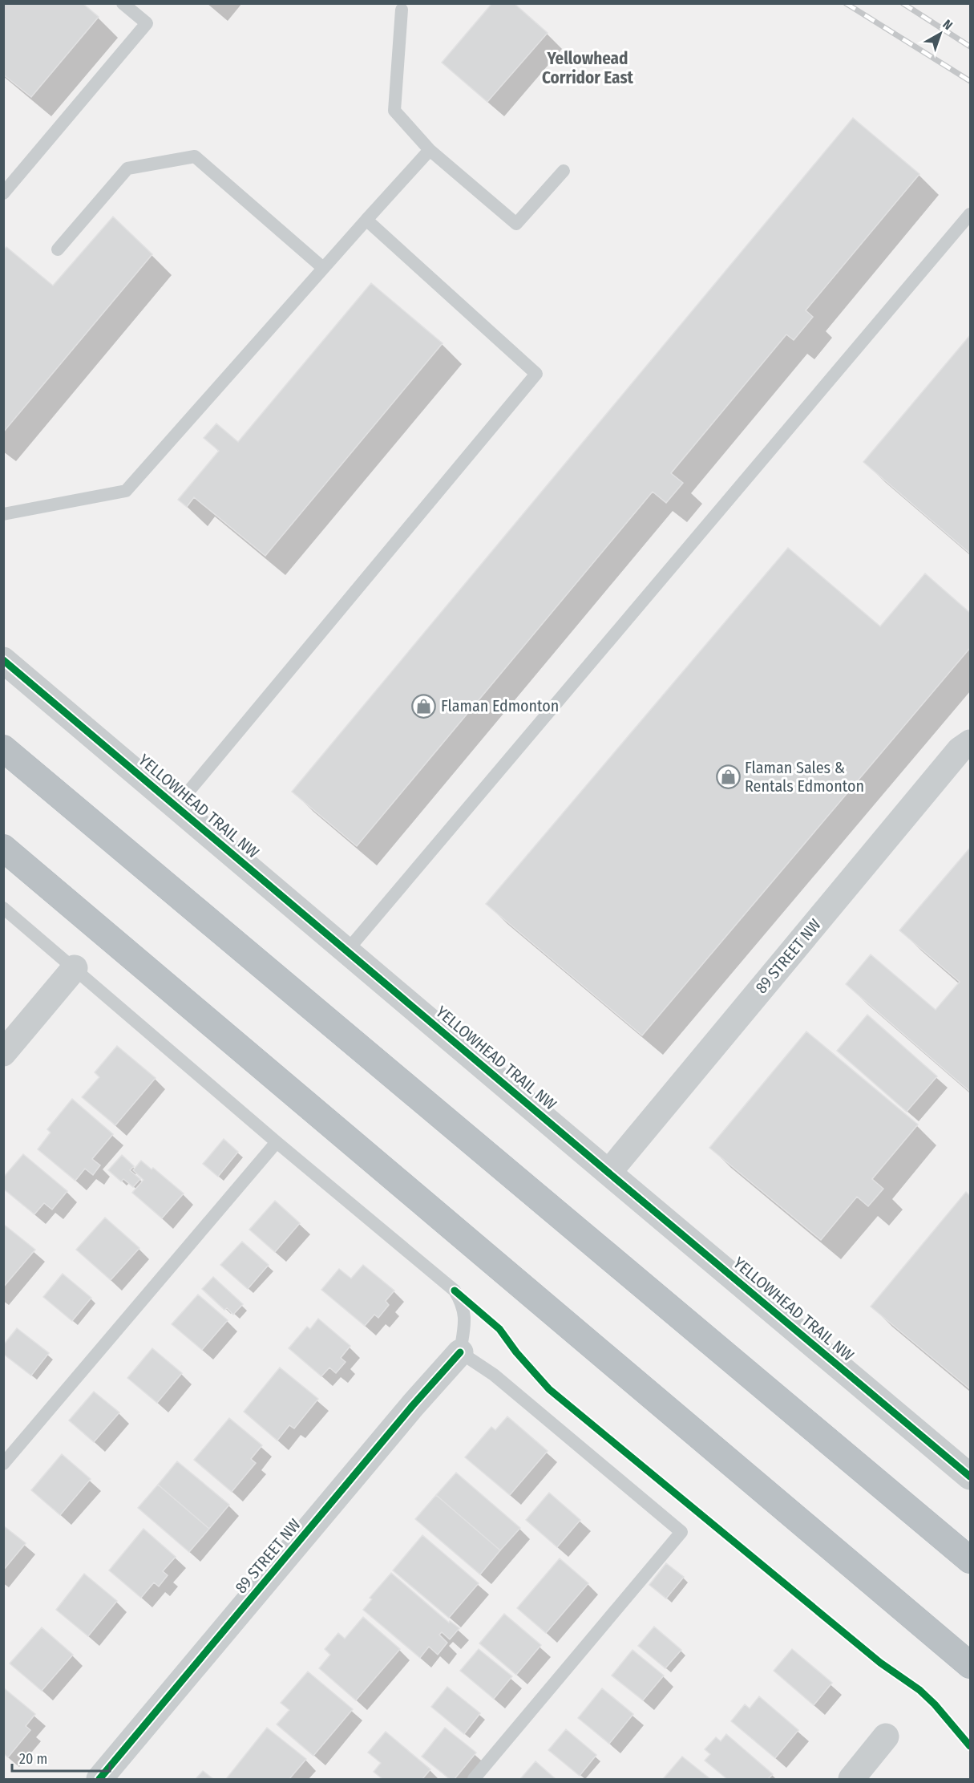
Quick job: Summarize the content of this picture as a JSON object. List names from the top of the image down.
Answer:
{
  "streets": {
    "street": ["YELLOWHEAD TRAIL NW", "89 STREET NW"]
  },
  "crossings": [
    ["YELLOWHEAD TRAIL NW", "89 STREET NW"]
  ],
  "districts": ["Yellowhead Corridor East"],
  "places": {
    "shop": ["Flaman Edmonton", "Flaman Sales & Rentals Edmonton"]
  },
  "scale_bar": "20 m",
  "north": "top right"
}
